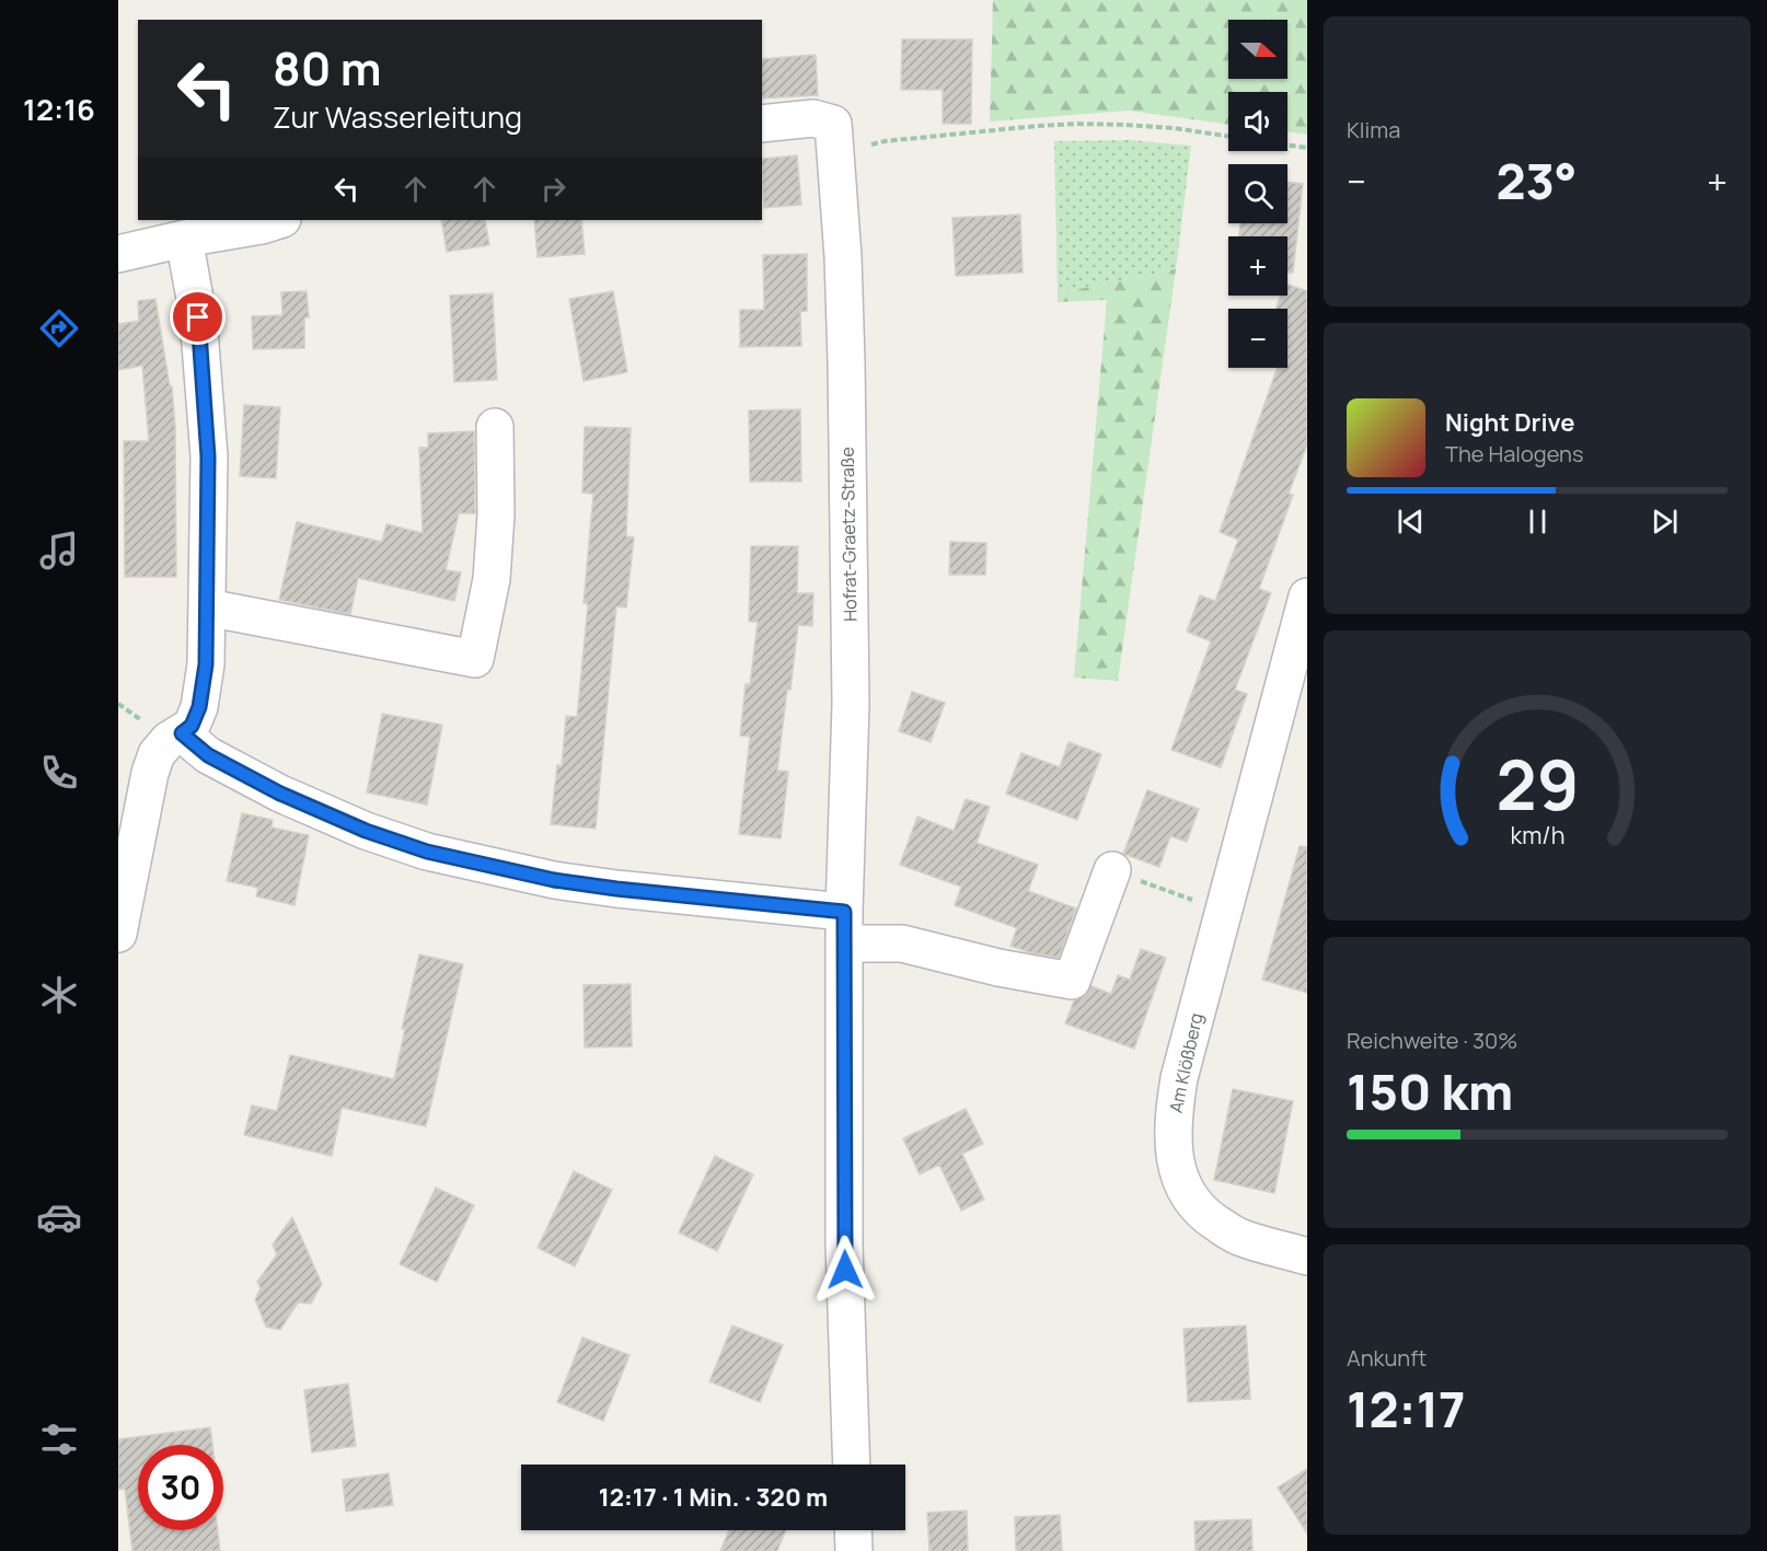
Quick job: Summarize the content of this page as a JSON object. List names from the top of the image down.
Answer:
{
  "streets": {
    "street": ["Hofrat-Graetz-Straße", "Am Klößberg"]
  },
  "north": "right",
  "page": {
    "tabs": "12:16",
    "tile": [
      "Klima",
      ["Reichweite · 30%", "150 km"],
      ["Ankunft", "12:17"]
    ],
    "map_buttons": ["+", "−"],
    "turn": ["80 m", "Zur Wasserleitung"],
    "heat": ["−", "23°", "+"],
    "song": ["Night Drive", "The Halogens"],
    "limit": "30",
    "trip": "12:17 · 1 Min. · 320 m",
    "gauge": ["29", "km/h"]
  }
}
